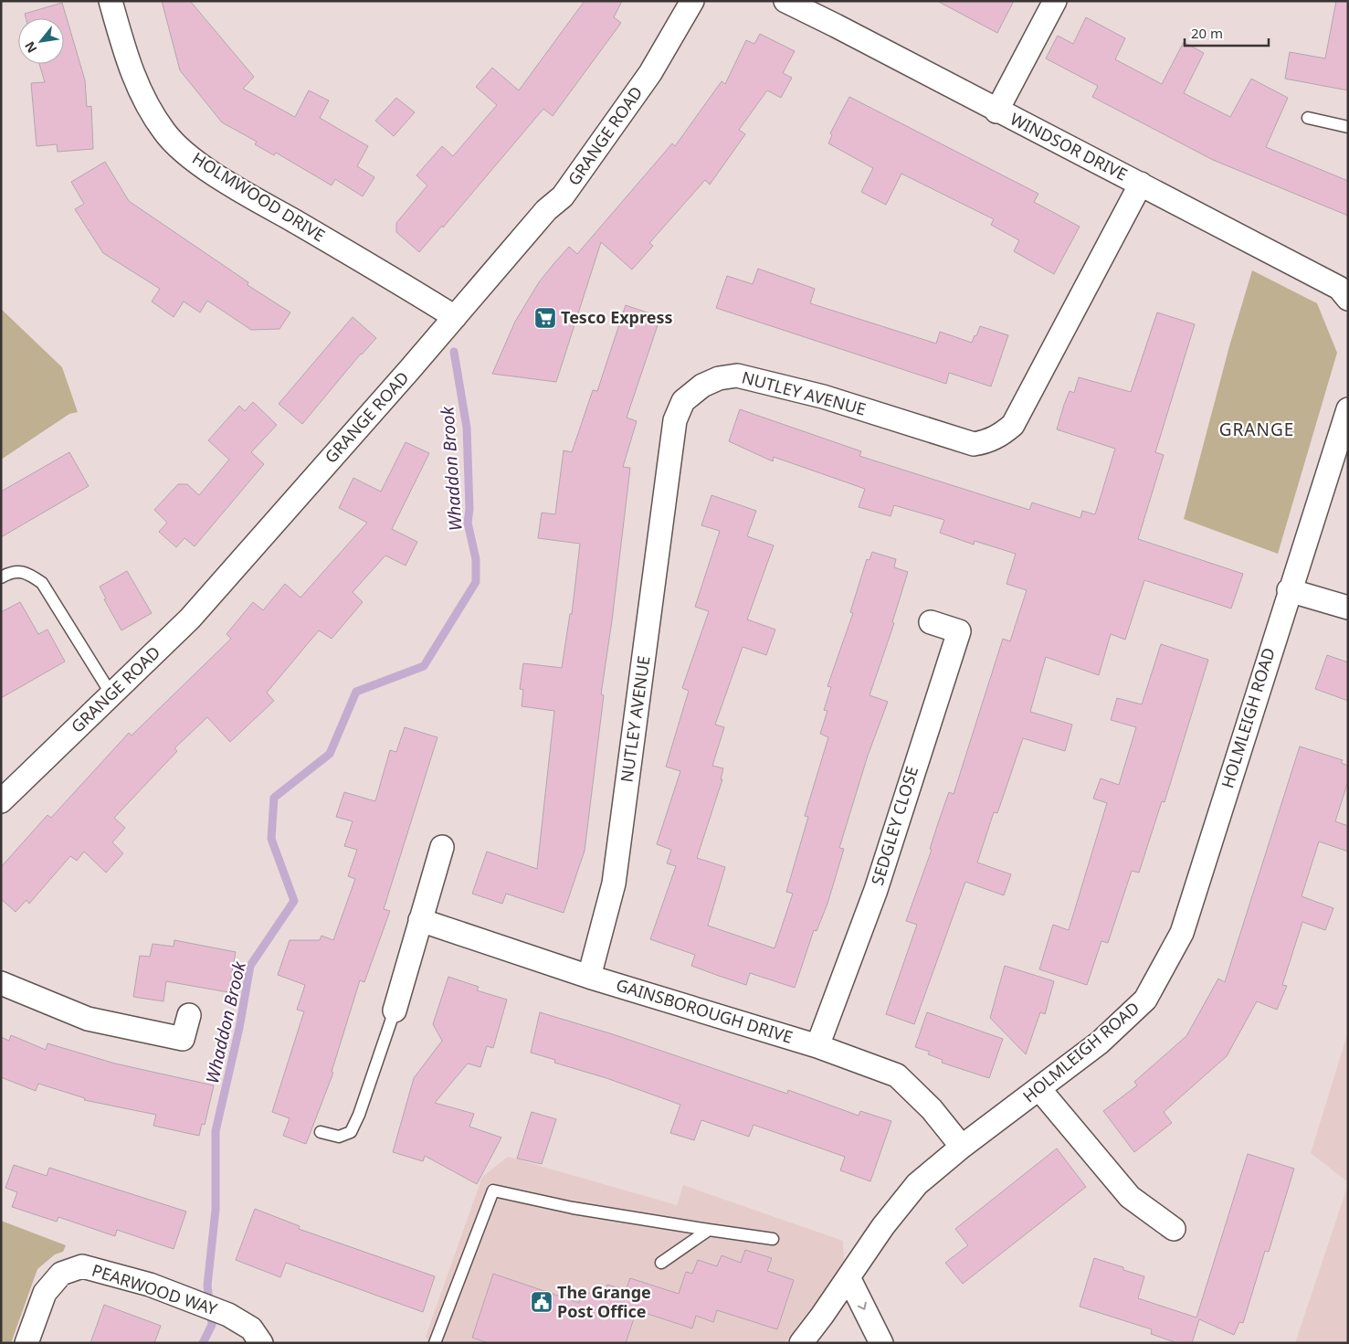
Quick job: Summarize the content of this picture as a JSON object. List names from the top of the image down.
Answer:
{
  "streets": {
    "street": [
      "GRANGE ROAD",
      "WINDSOR DRIVE",
      "HOLMWOOD DRIVE",
      "NUTLEY AVENUE",
      "HOLMLEIGH ROAD",
      "SEDGLEY CLOSE",
      "GAINSBOROUGH DRIVE",
      "PEARWOOD WAY"
    ]
  },
  "crossings": [
    ["GRANGE ROAD", "HOLMWOOD DRIVE"],
    ["WINDSOR DRIVE", "NUTLEY AVENUE"],
    ["NUTLEY AVENUE", "GAINSBOROUGH DRIVE"],
    ["HOLMLEIGH ROAD", "GAINSBOROUGH DRIVE"],
    ["SEDGLEY CLOSE", "GAINSBOROUGH DRIVE"]
  ],
  "districts": ["GRANGE"],
  "water": ["Whaddon Brook"],
  "places": {
    "supermarket": ["Tesco Express"],
    "public building": ["The Grange Post Office"]
  },
  "scale_bar": "20 m",
  "north": "bottom left"
}
